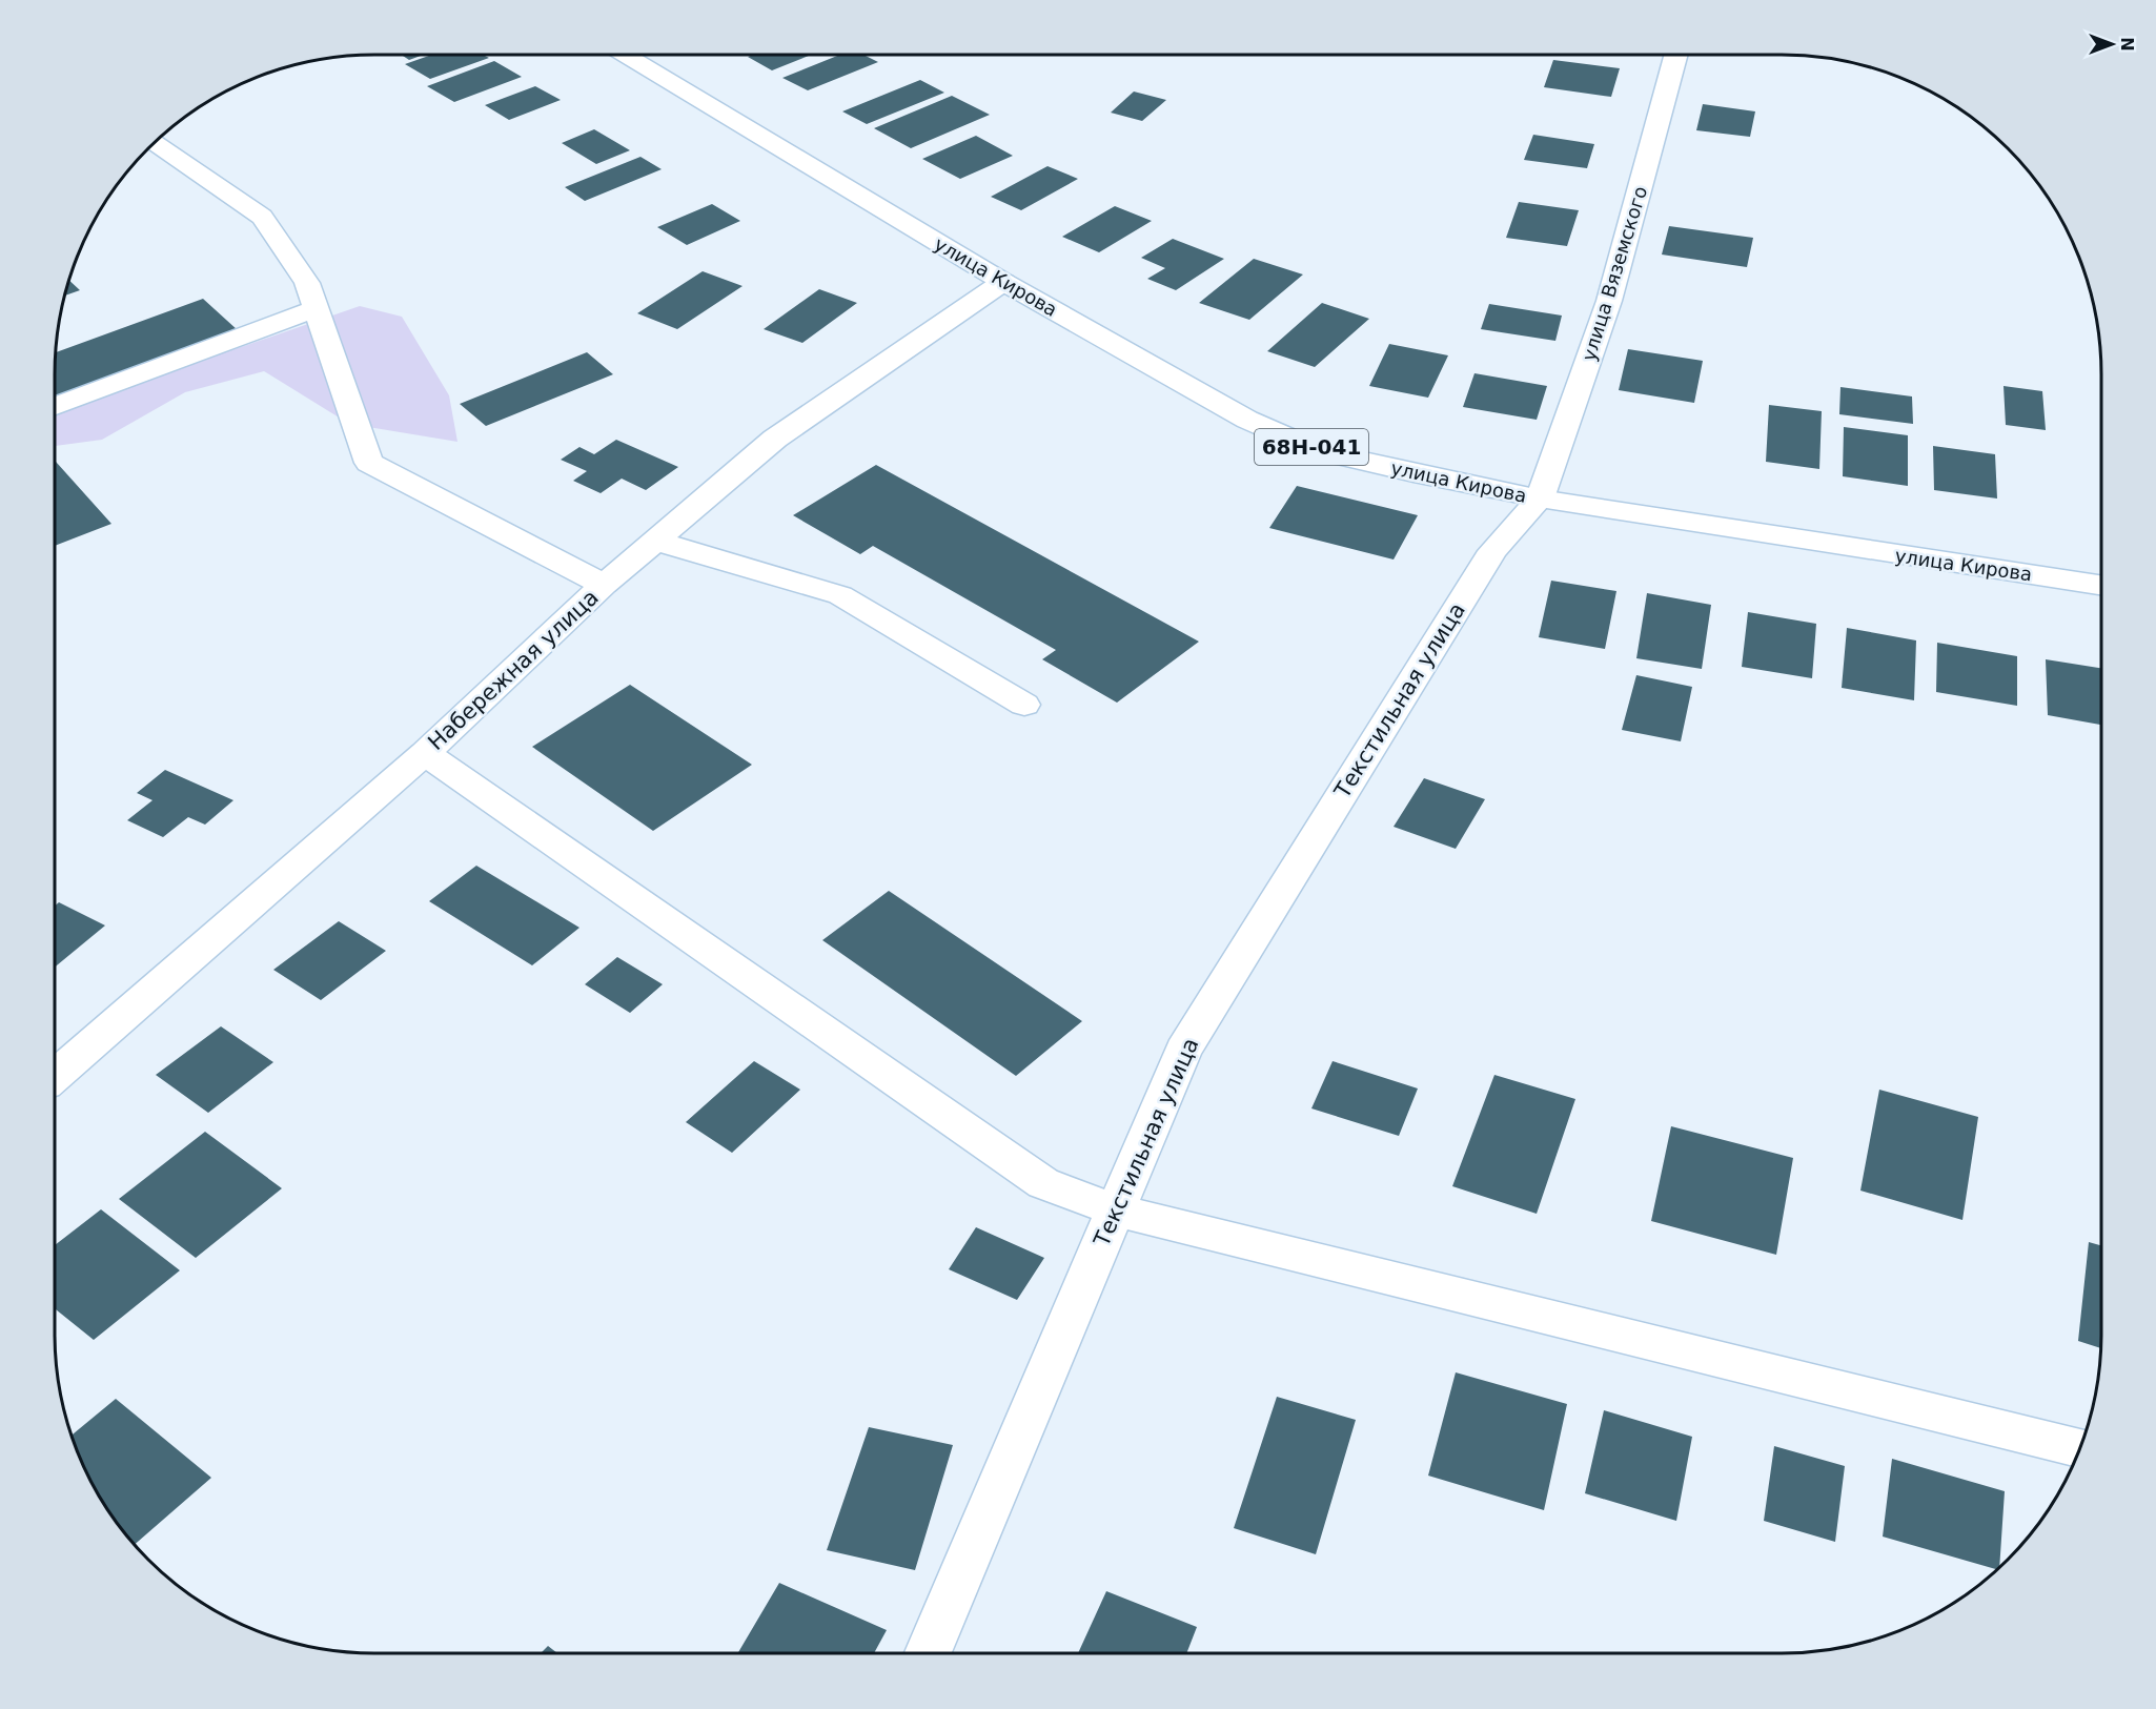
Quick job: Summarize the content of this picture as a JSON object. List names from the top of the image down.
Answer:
{
  "streets": {
    "street": [
      "улица Вяземского",
      "улица Кирова",
      "68Н-041",
      "Набережная улица",
      "Текстильная улица"
    ]
  },
  "crossings": [
    ["улица Вяземского", "улица Кирова"],
    ["улица Вяземского", "Текстильная улица"],
    ["улица Кирова", "Набережная улица"],
    ["улица Кирова", "Текстильная улица"]
  ],
  "north": "right"
}
